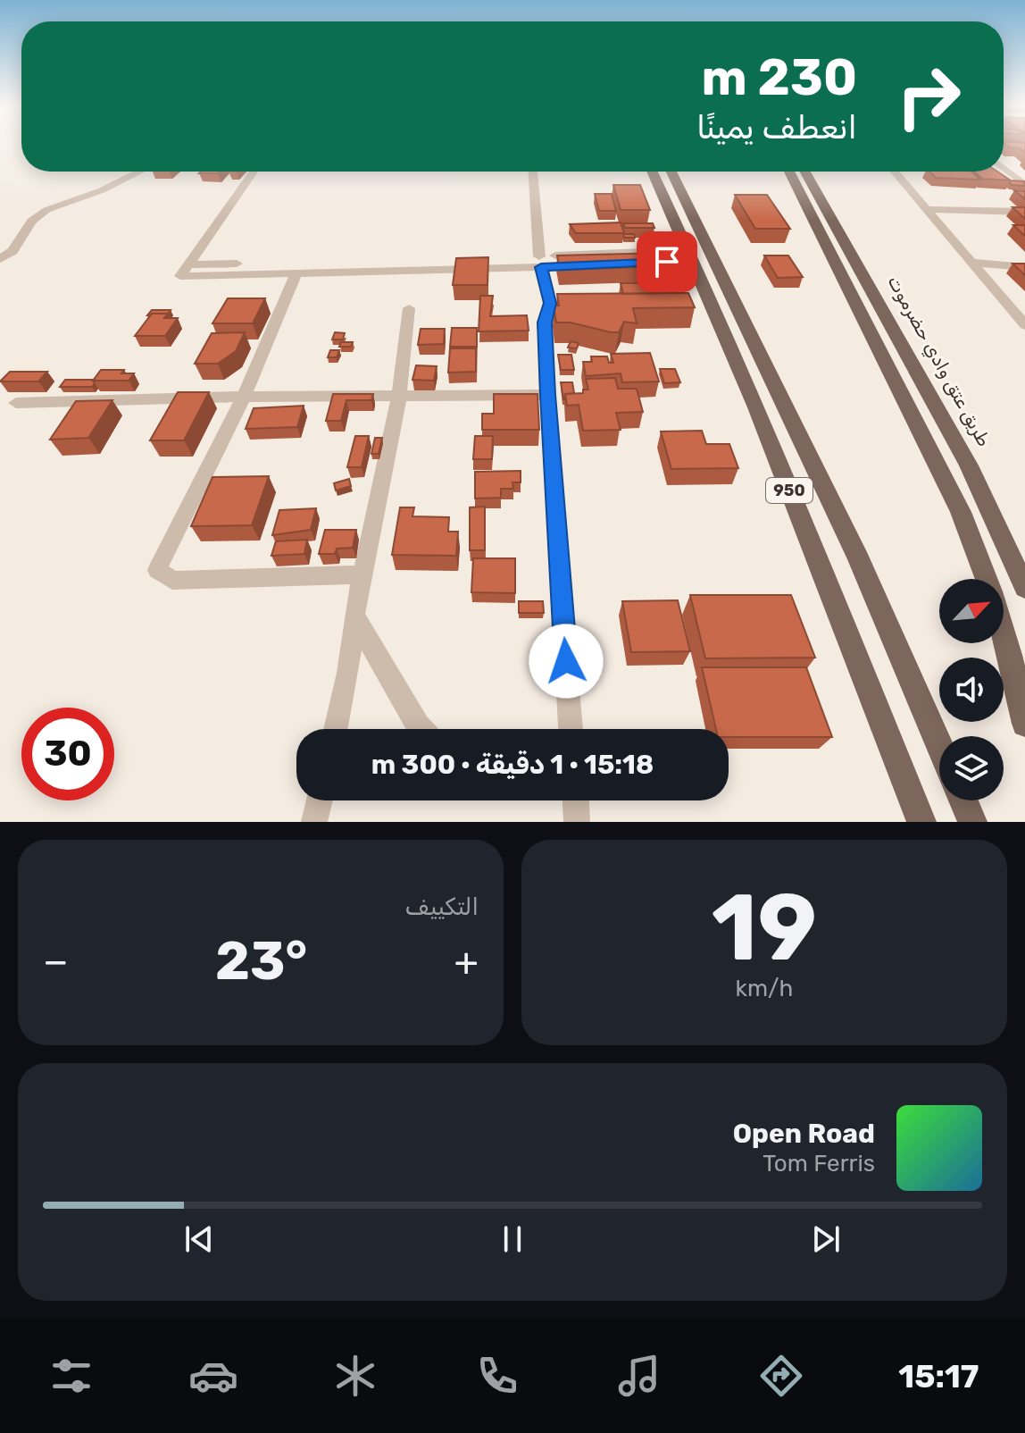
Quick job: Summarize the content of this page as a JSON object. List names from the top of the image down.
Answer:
{
  "streets": {
    "main road": ["طريق عتق وادي حضرموت", "950"]
  },
  "north": "top right",
  "page": {
    "turn": ["230 m", "انعطف يمينًا"],
    "limit": "30",
    "trip": "15:18 · 1 دقيقة · 300 m",
    "tile": [
      ["19", "km/h"],
      "التكييف"
    ],
    "heat": ["−", "23°", "+"],
    "song": ["Open Road", "Tom Ferris"],
    "tabs": "15:17"
  }
}
